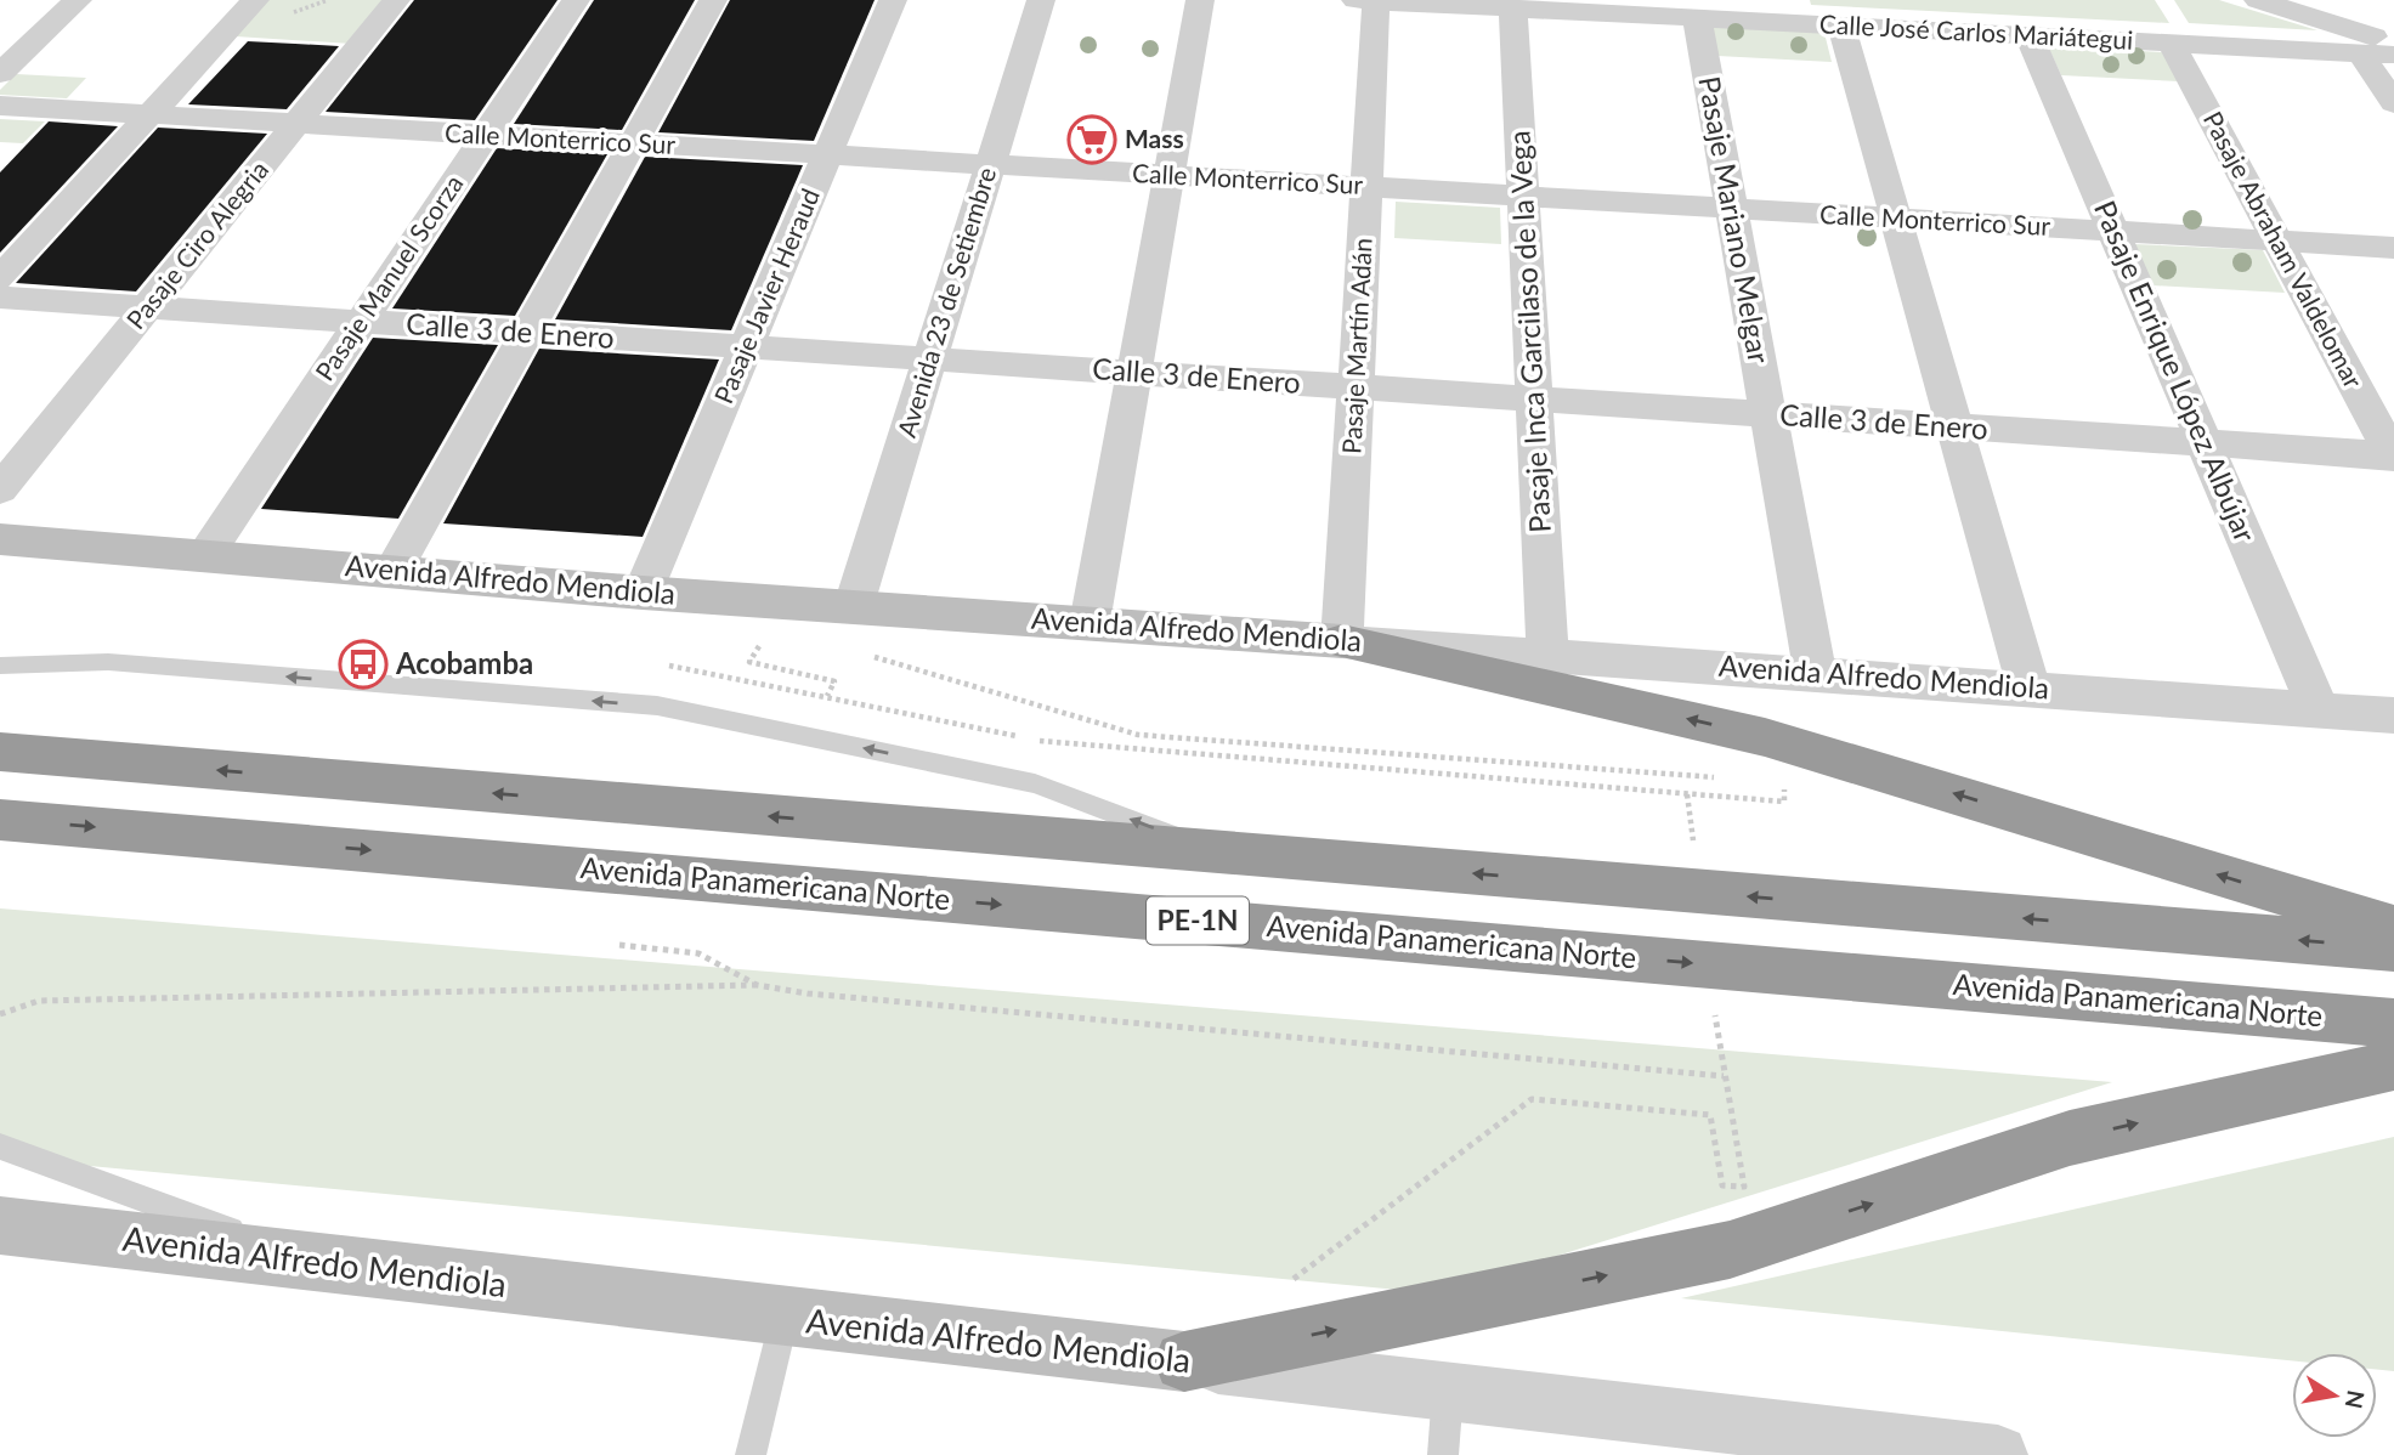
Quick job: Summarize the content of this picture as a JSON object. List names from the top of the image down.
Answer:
{
  "streets": {
    "highway": ["Avenida Panamericana Norte", "PE-1N"],
    "street": [
      "Calle José Carlos Mariátegui",
      "Calle Monterrico Sur",
      "Pasaje Mariano Melgar",
      "Pasaje Ciro Alegria",
      "Pasaje Abraham Valdelomar",
      "Pasaje Manuel Scorza",
      "Pasaje Javier Heraud",
      "Avenida 23 de Setiembre",
      "Calle 3 de Enero",
      "Pasaje Inca Garcilaso de la Vega",
      "Pasaje Martín Adán",
      "Pasaje Enrique López Albújar",
      "Avenida Alfredo Mendiola"
    ]
  },
  "crossings": [
    ["Calle José Carlos Mariátegui", "Pasaje Mariano Melgar"],
    ["Calle José Carlos Mariátegui", "Pasaje Abraham Valdelomar"],
    ["Calle José Carlos Mariátegui", "Pasaje Inca Garcilaso de la Vega"],
    ["Calle José Carlos Mariátegui", "Pasaje Martín Adán"],
    ["Calle José Carlos Mariátegui", "Pasaje Enrique López Albújar"],
    ["Calle Monterrico Sur", "Pasaje Mariano Melgar"],
    ["Calle Monterrico Sur", "Pasaje Ciro Alegria"],
    ["Calle Monterrico Sur", "Pasaje Abraham Valdelomar"],
    ["Calle Monterrico Sur", "Pasaje Manuel Scorza"],
    ["Calle Monterrico Sur", "Pasaje Javier Heraud"],
    ["Calle Monterrico Sur", "Avenida 23 de Setiembre"],
    ["Calle Monterrico Sur", "Pasaje Inca Garcilaso de la Vega"],
    ["Calle Monterrico Sur", "Pasaje Martín Adán"],
    ["Calle Monterrico Sur", "Pasaje Enrique López Albújar"],
    ["Pasaje Mariano Melgar", "Calle 3 de Enero"],
    ["Pasaje Mariano Melgar", "Avenida Alfredo Mendiola"],
    ["Pasaje Ciro Alegria", "Calle 3 de Enero"],
    ["Pasaje Abraham Valdelomar", "Calle 3 de Enero"],
    ["Pasaje Manuel Scorza", "Calle 3 de Enero"],
    ["Pasaje Manuel Scorza", "Avenida Alfredo Mendiola"],
    ["Pasaje Javier Heraud", "Calle 3 de Enero"],
    ["Pasaje Javier Heraud", "Avenida Alfredo Mendiola"],
    ["Avenida 23 de Setiembre", "Calle 3 de Enero"],
    ["Avenida 23 de Setiembre", "Avenida Alfredo Mendiola"],
    ["Calle 3 de Enero", "Pasaje Inca Garcilaso de la Vega"],
    ["Calle 3 de Enero", "Pasaje Martín Adán"],
    ["Calle 3 de Enero", "Pasaje Enrique López Albújar"],
    ["Pasaje Inca Garcilaso de la Vega", "Avenida Alfredo Mendiola"],
    ["Pasaje Martín Adán", "Avenida Alfredo Mendiola"],
    ["Pasaje Enrique López Albújar", "Avenida Alfredo Mendiola"]
  ],
  "places": {
    "supermarket": ["Mass"],
    "bus stop": ["Acobamba"]
  },
  "north": "right"
}
